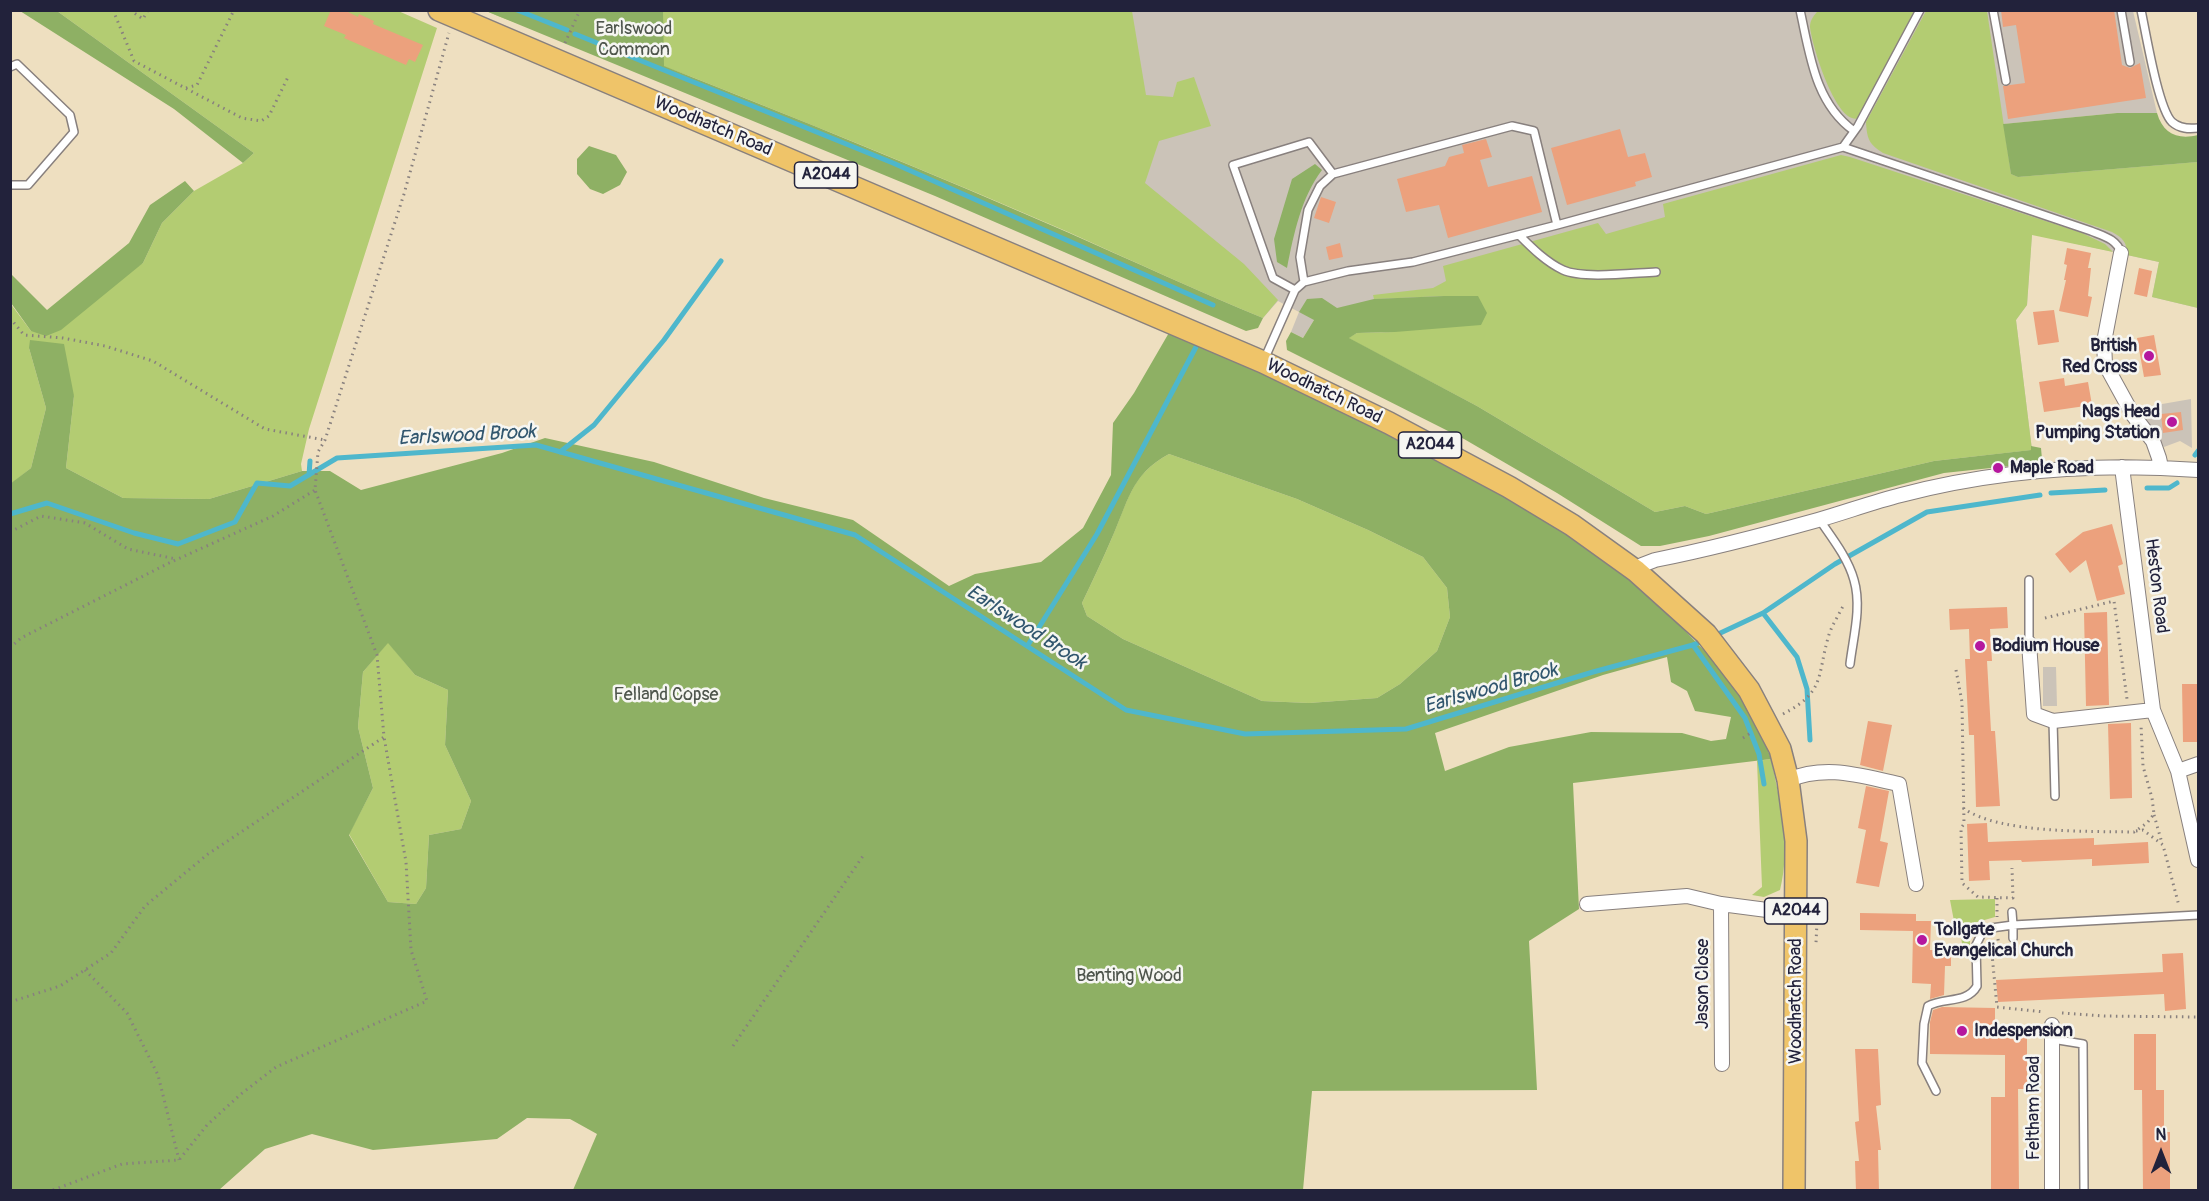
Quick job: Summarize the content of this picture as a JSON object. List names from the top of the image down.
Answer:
{
  "streets": {
    "main road": ["Woodhatch Road", "A2044"],
    "street": ["Heston Road", "Jason Close", "Feltham Road"]
  },
  "water": ["Earlswood Brook"],
  "parks": ["Earlswood Common", "Felland Copse", "Benting Wood"],
  "places": [
    "British Red Cross",
    "Nags Head Pumping Station",
    "Maple Road",
    "Bodium House",
    "Tollgate Evangelical Church",
    "Indespension"
  ],
  "north": "top"
}
